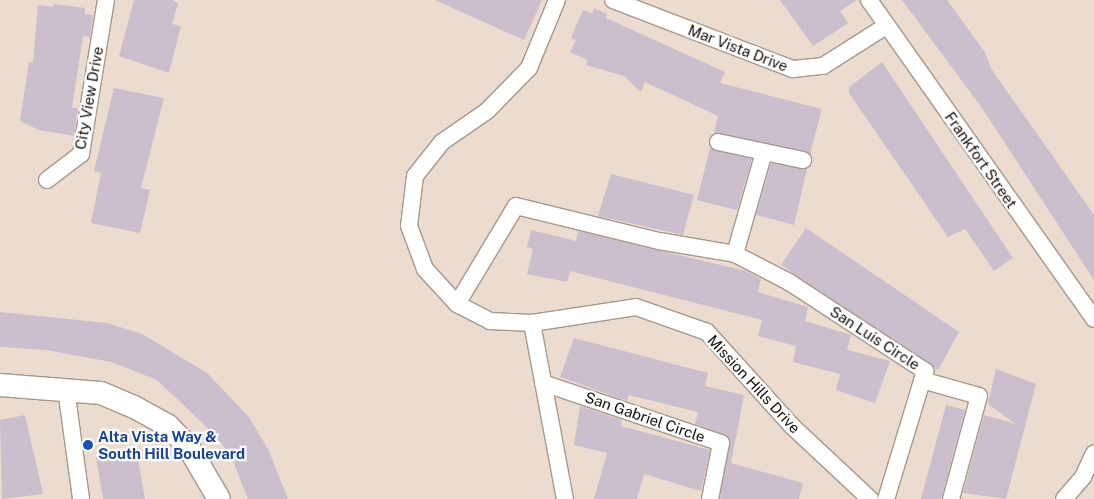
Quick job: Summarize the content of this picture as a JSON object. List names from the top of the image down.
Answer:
{
  "streets": {
    "street": [
      "Mar Vista Drive",
      "City View Drive",
      "Frankfort Street",
      "San Luis Circle",
      "Mission Hills Drive",
      "San Gabriel Circle"
    ]
  },
  "crossings": [
    ["Mar Vista Drive", "Frankfort Street"],
    ["San Luis Circle", "Mission Hills Drive"]
  ],
  "places": ["Alta Vista Way & South Hill Boulevard"]
}
